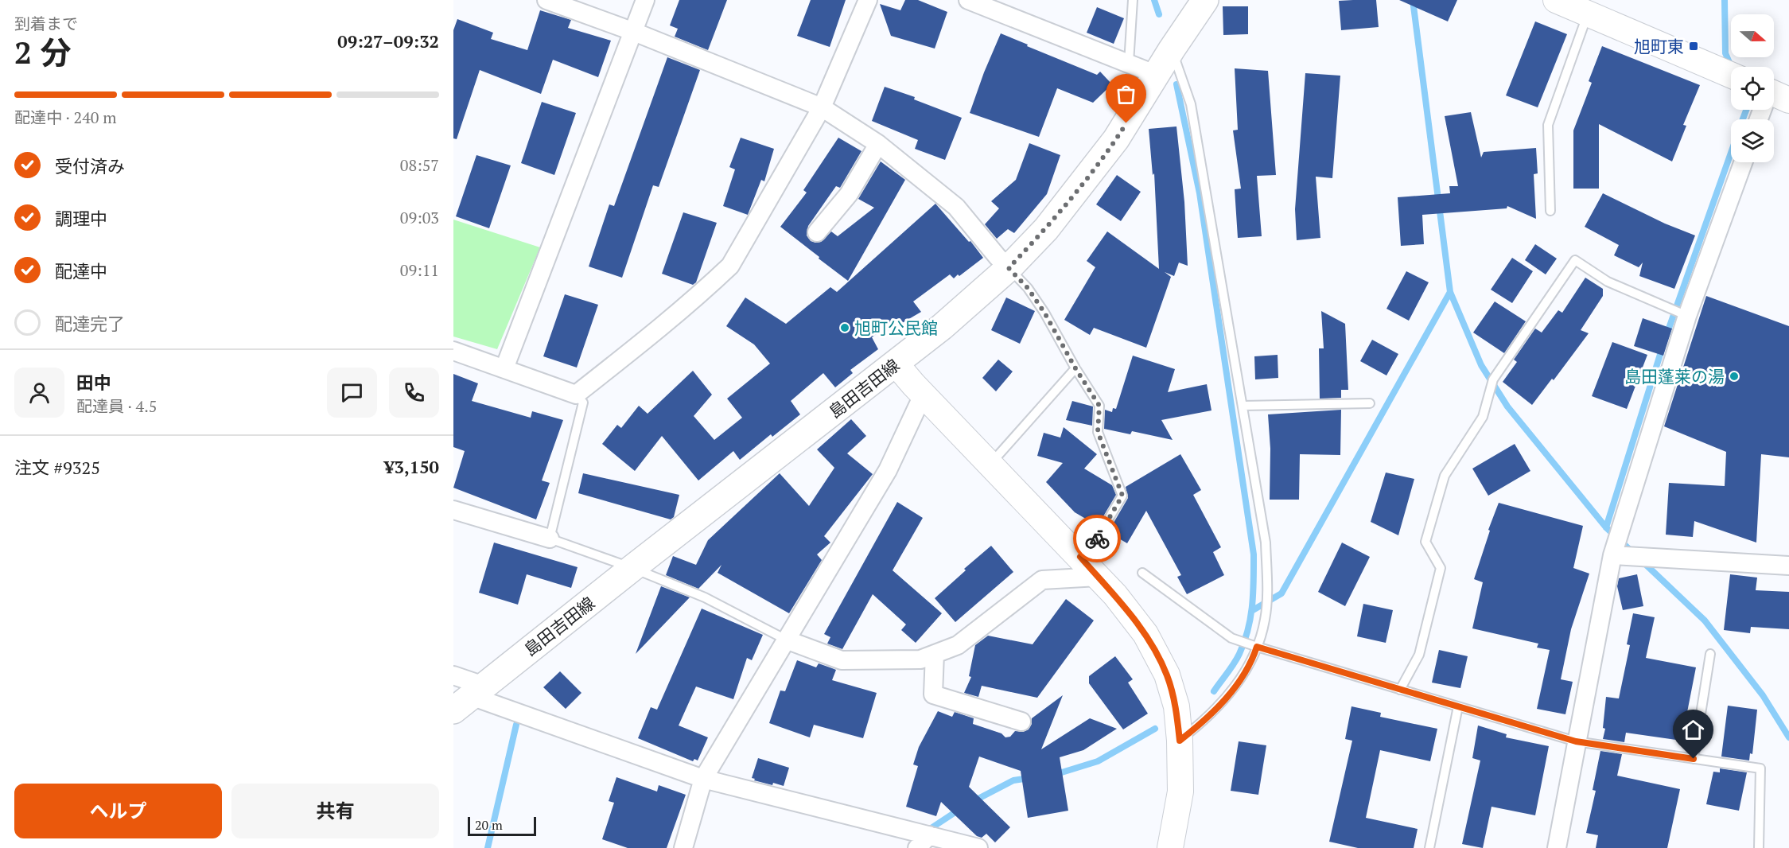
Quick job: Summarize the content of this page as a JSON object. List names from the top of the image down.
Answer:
{
  "streets": {
    "main road": ["島田吉田線"]
  },
  "places": {
    "transit": ["旭町東"],
    "other": ["旭町公民館", "島田蓬莱の湯"]
  },
  "scale_bar": "20 m",
  "north": "right",
  "page": {
    "heading": ["2 分", "到着まで", "09:27–09:32"],
    "panel": [
      "田中",
      "配達員 · 4.5",
      "注文 #9325",
      "¥3,150"
    ],
    "bar": "配達中 · 240 m",
    "list": [
      ["受付済み", "08:57"],
      ["調理中", "09:03"],
      ["配達中", "09:11"],
      "配達完了"
    ],
    "buttons": ["ヘルプ", "共有"],
    "scale": "20 m"
  }
}
